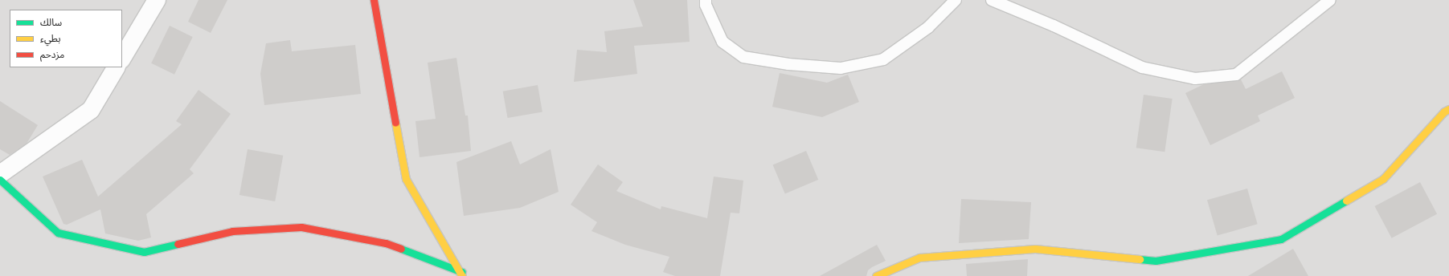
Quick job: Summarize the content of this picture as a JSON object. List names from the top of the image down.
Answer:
{
  "legend": ["سالك", "بطيء", "مزدحم"]
}
